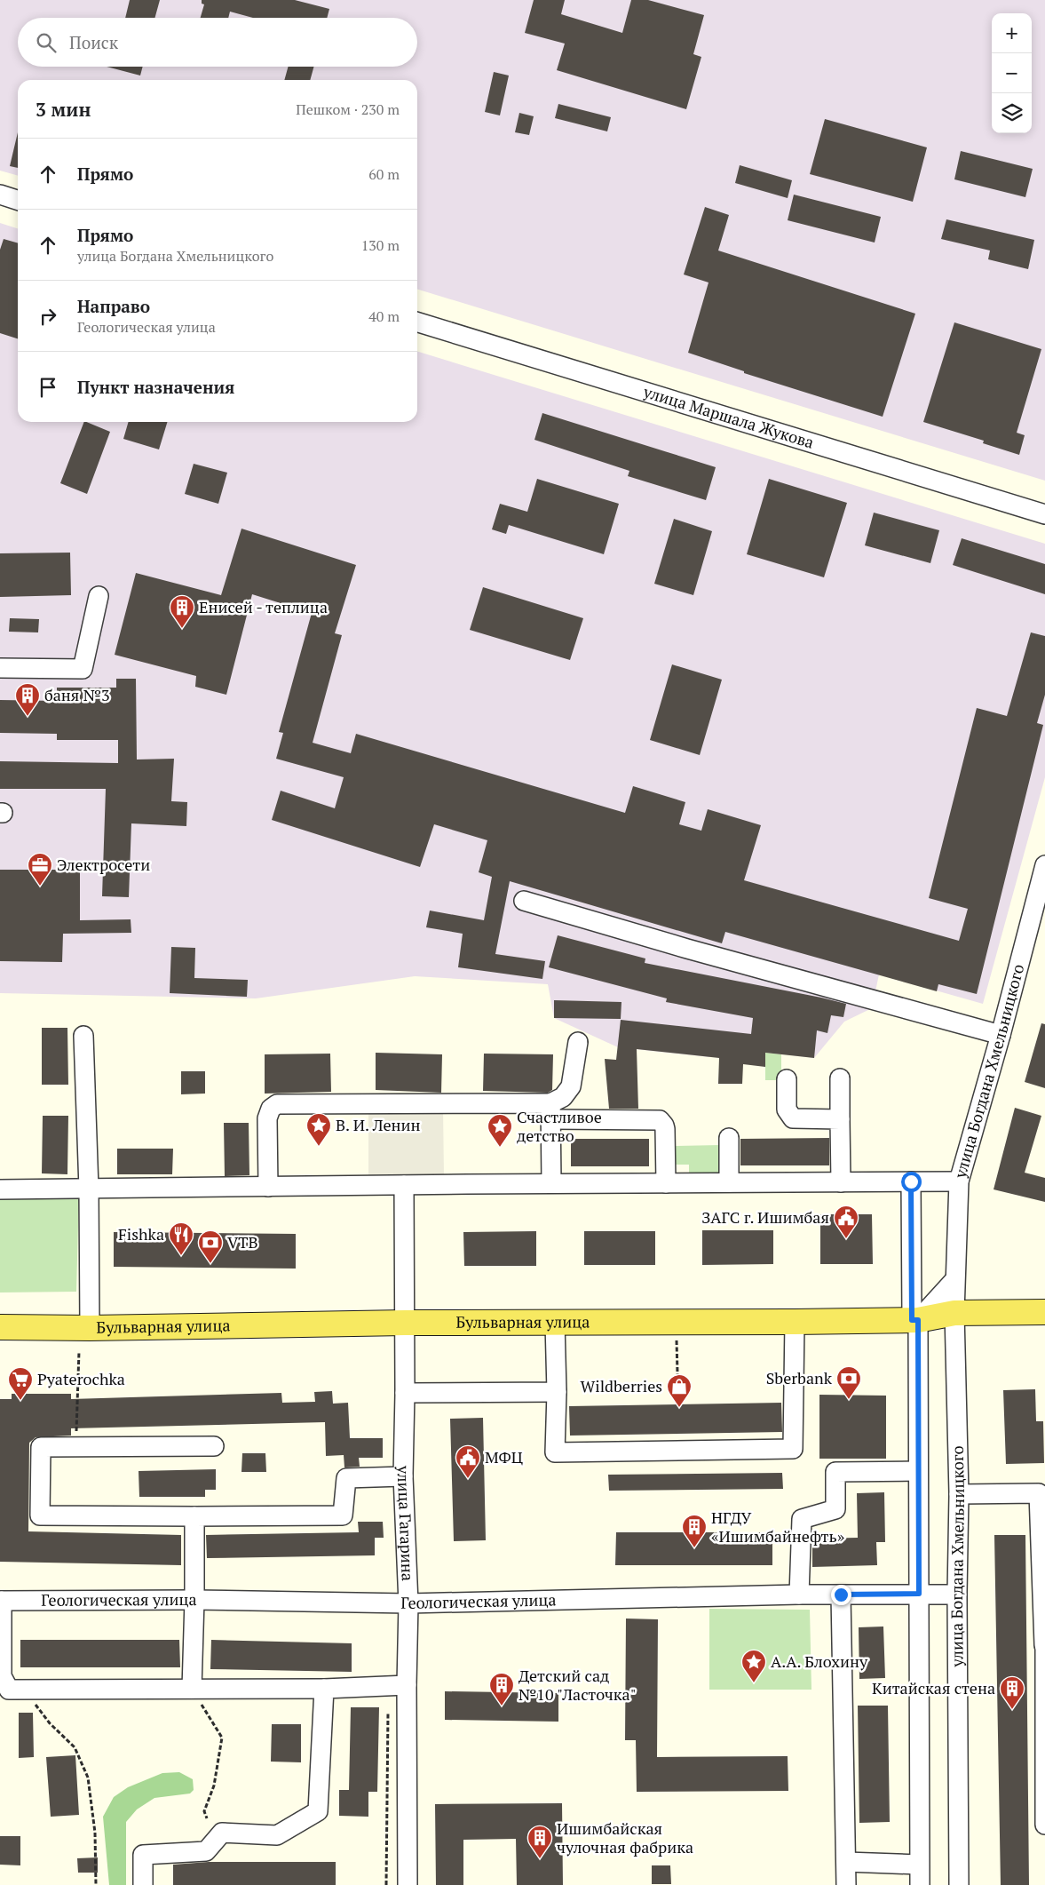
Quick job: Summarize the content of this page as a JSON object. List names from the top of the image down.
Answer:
{
  "streets": {
    "main road": ["Бульварная улица"],
    "street": [
      "улица Маршала Жукова",
      "улица Богдана Хмельницкого",
      "улица Гагарина",
      "Геологическая улица"
    ]
  },
  "crossings": [
    ["улица Богдана Хмельницкого", "Бульварная улица"],
    ["улица Богдана Хмельницкого", "Геологическая улица"],
    ["Бульварная улица", "улица Гагарина"],
    ["улица Гагарина", "Геологическая улица"]
  ],
  "places": {
    "building": [
      "Енисей - теплица",
      "баня №3",
      "НГДУ «Ишимбайнефть»",
      "Детский сад №10 \"Ласточка\"",
      "Китайская стена",
      "Ишимбайская чулочная фабрика"
    ],
    "office": ["Электросети"],
    "place": ["В. И. Ленин", "Счастливое детство", "А.А. Блохину"],
    "public building": ["ЗАГС г. Ишимбая", "МФЦ"],
    "restaurant": ["Fishka"],
    "bank": ["VTB", "Sberbank"],
    "supermarket": ["Pyaterochka"],
    "shop": ["Wildberries"]
  },
  "page": {
    "map_buttons": ["+", "−"],
    "search": "Поиск",
    "heading": ["3 мин", "Пешком · 230 m"],
    "list": [
      ["Прямо", "60 m"],
      ["Прямо", "улица Богдана Хмельницкого", "130 m"],
      ["Направо", "Геологическая улица", "40 m"],
      "Пункт назначения"
    ]
  }
}
